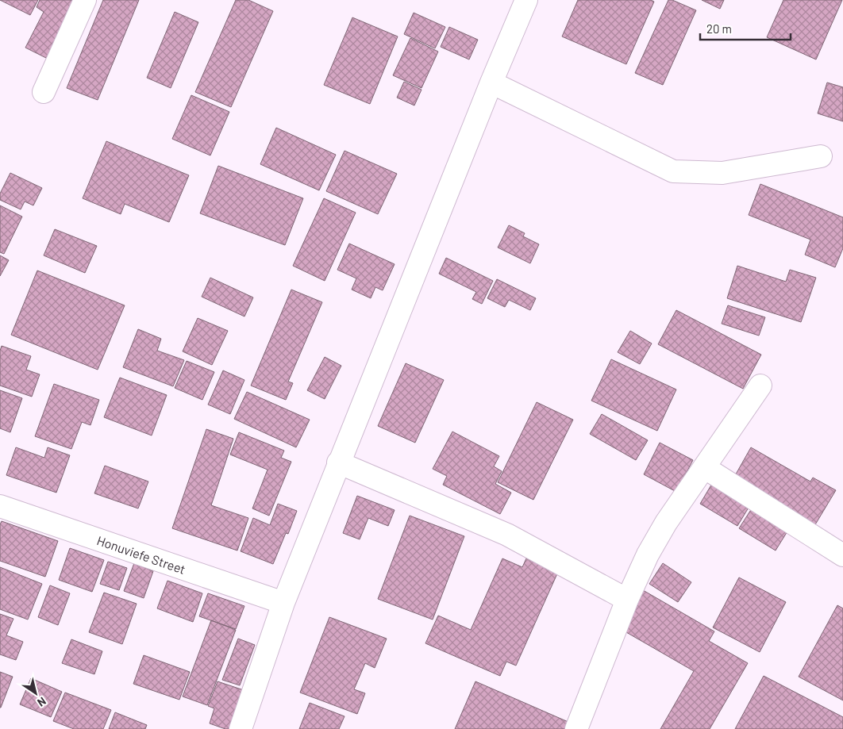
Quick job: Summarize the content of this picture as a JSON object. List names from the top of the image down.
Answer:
{
  "streets": {
    "street": ["Honuviefe Street"]
  },
  "scale_bar": "20 m",
  "north": "bottom right"
}
